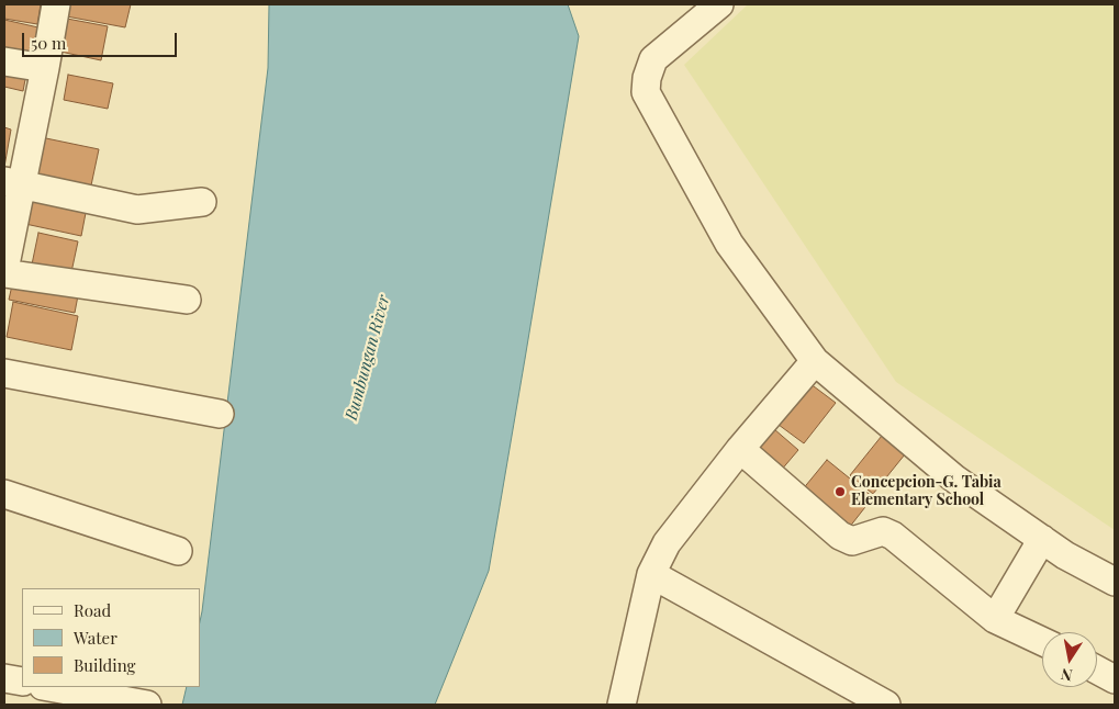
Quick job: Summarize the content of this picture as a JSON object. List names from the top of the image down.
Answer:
{
  "water": ["Bumbungan River"],
  "places": ["Concepcion-G. Tabia Elementary School"],
  "legend": ["Road", "Water", "Building"],
  "scale_bar": "50 m",
  "north": "bottom"
}
